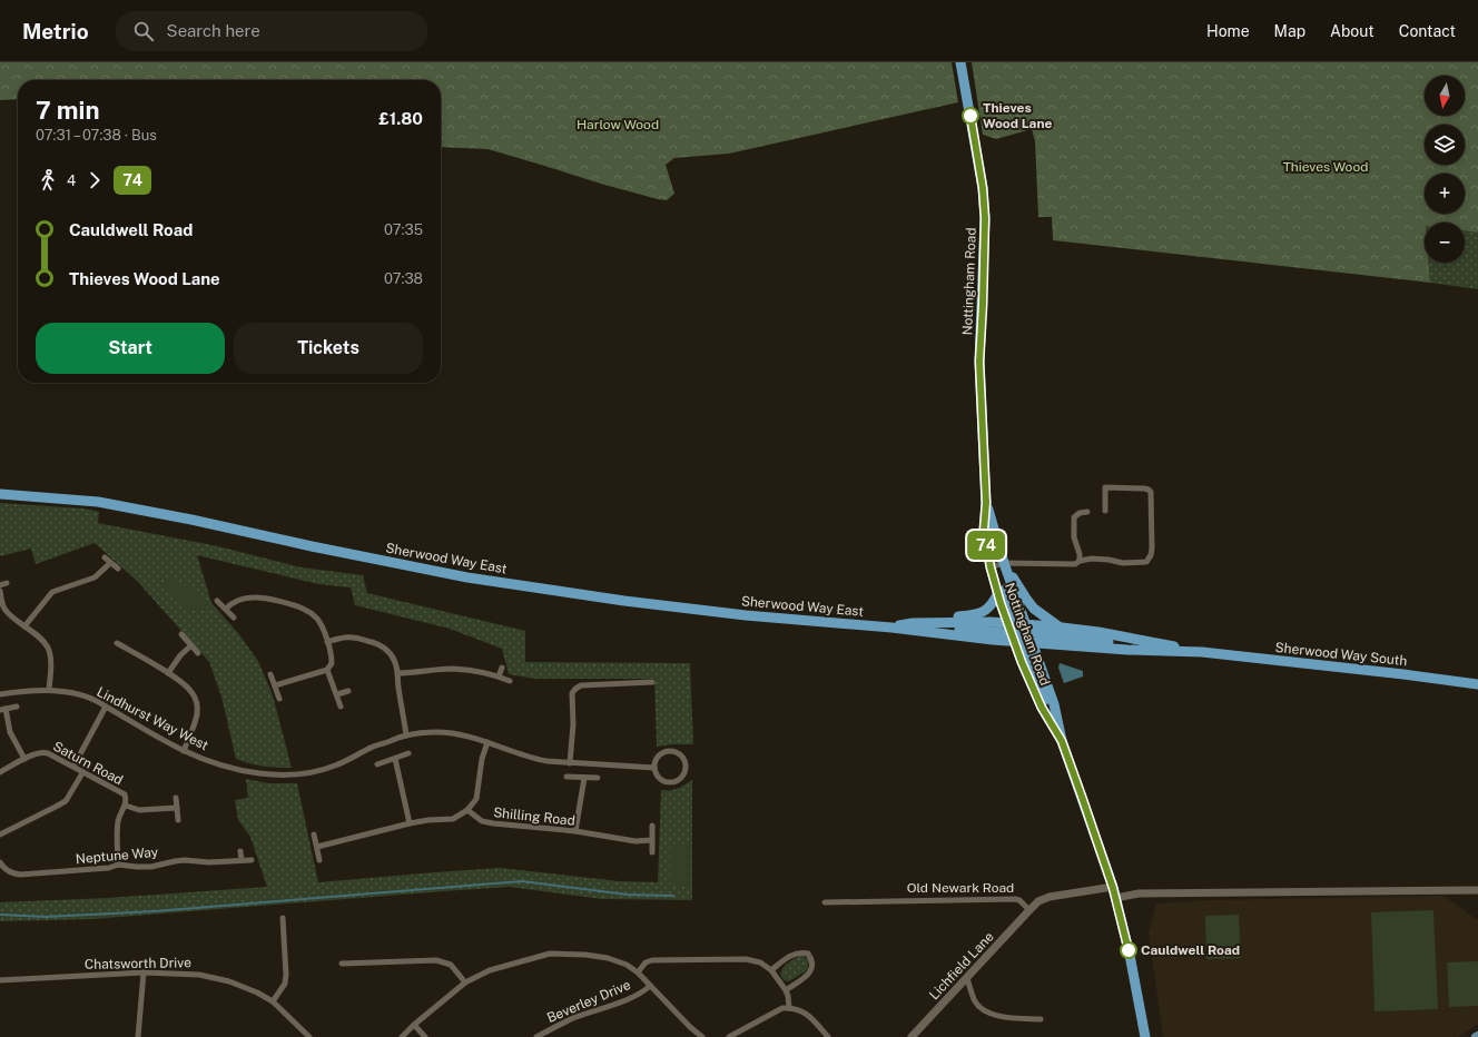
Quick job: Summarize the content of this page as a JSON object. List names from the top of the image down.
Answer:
{
  "streets": {
    "highway": ["Nottingham Road", "Sherwood Way East", "Sherwood Way South"],
    "street": [
      "Lindhurst Way West",
      "Saturn Road",
      "Shilling Road",
      "Neptune Way",
      "Old Newark Road",
      "Chatsworth Drive",
      "Lichfield Lane",
      "Beverley Drive"
    ]
  },
  "crossings": [
    ["Nottingham Road", "Sherwood Way East"],
    ["Nottingham Road", "Sherwood Way South"],
    ["Sherwood Way East", "Sherwood Way South"],
    ["Saturn Road", "Neptune Way"],
    ["Old Newark Road", "Lichfield Lane"]
  ],
  "parks": ["Harlow Wood", "Thieves Wood"],
  "places": ["Thieves Wood Lane", "Cauldwell Road"],
  "lines": ["bus line 74"],
  "north": "bottom",
  "page": {
    "header": "Metrio",
    "search": "Search here",
    "nav": [
      "Home",
      "Map",
      "About",
      "Contact"
    ],
    "on_map": "74",
    "map_buttons": ["+", "−"],
    "heading": ["7 min", "07:31 – 07:38 · Bus", "£1.80"],
    "legs": ["4", "74"],
    "list": [
      {
        "name": "Cauldwell Road",
        "value": "07:35"
      },
      {
        "name": "Thieves Wood Lane",
        "value": "07:38"
      }
    ],
    "buttons": ["Start", "Tickets"]
  }
}
